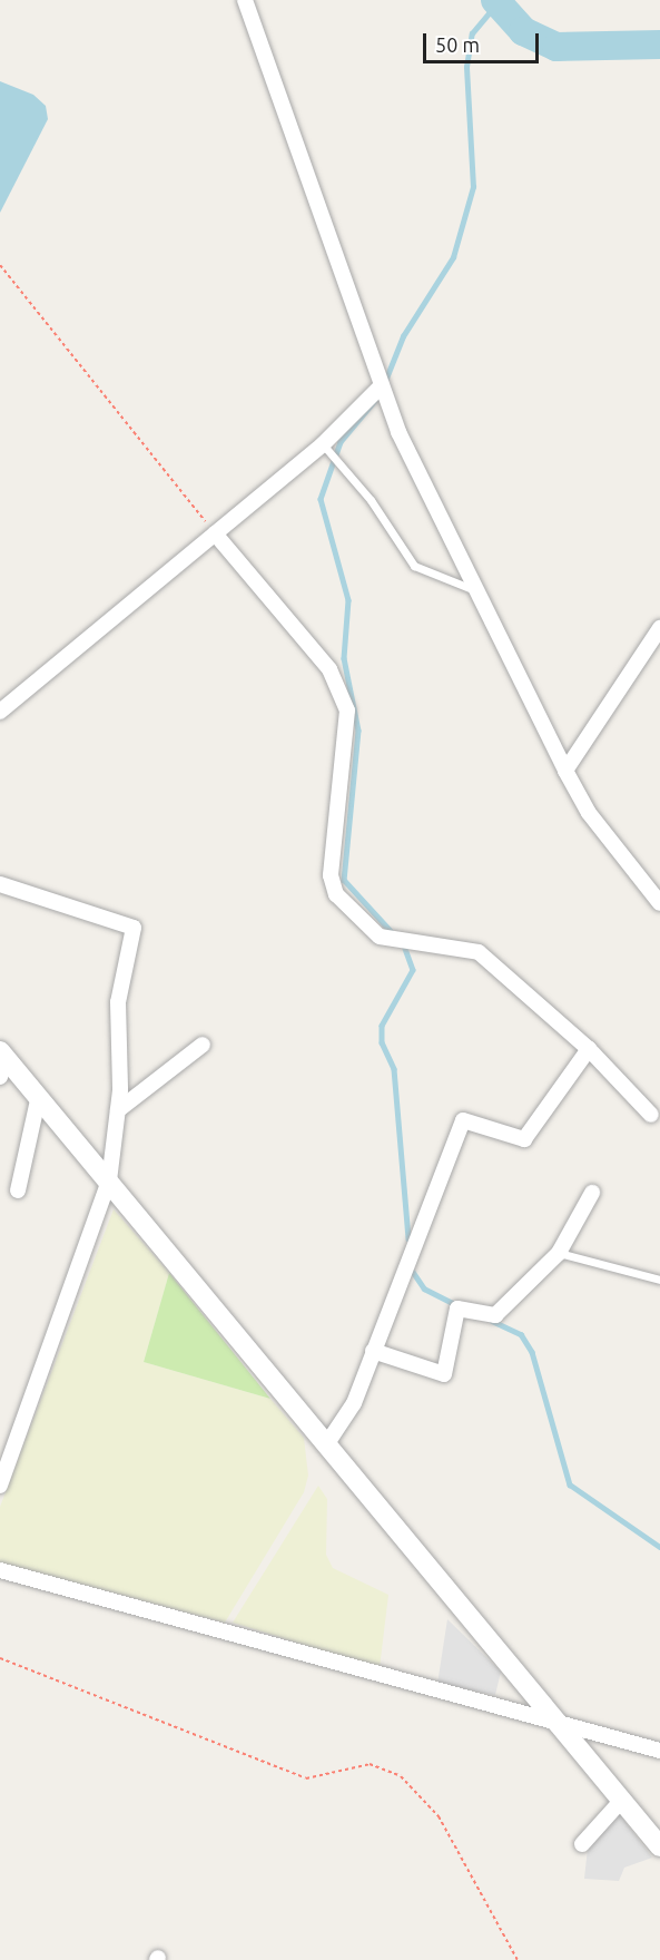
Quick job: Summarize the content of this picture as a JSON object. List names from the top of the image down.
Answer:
{
  "scale_bar": "50 m"
}
